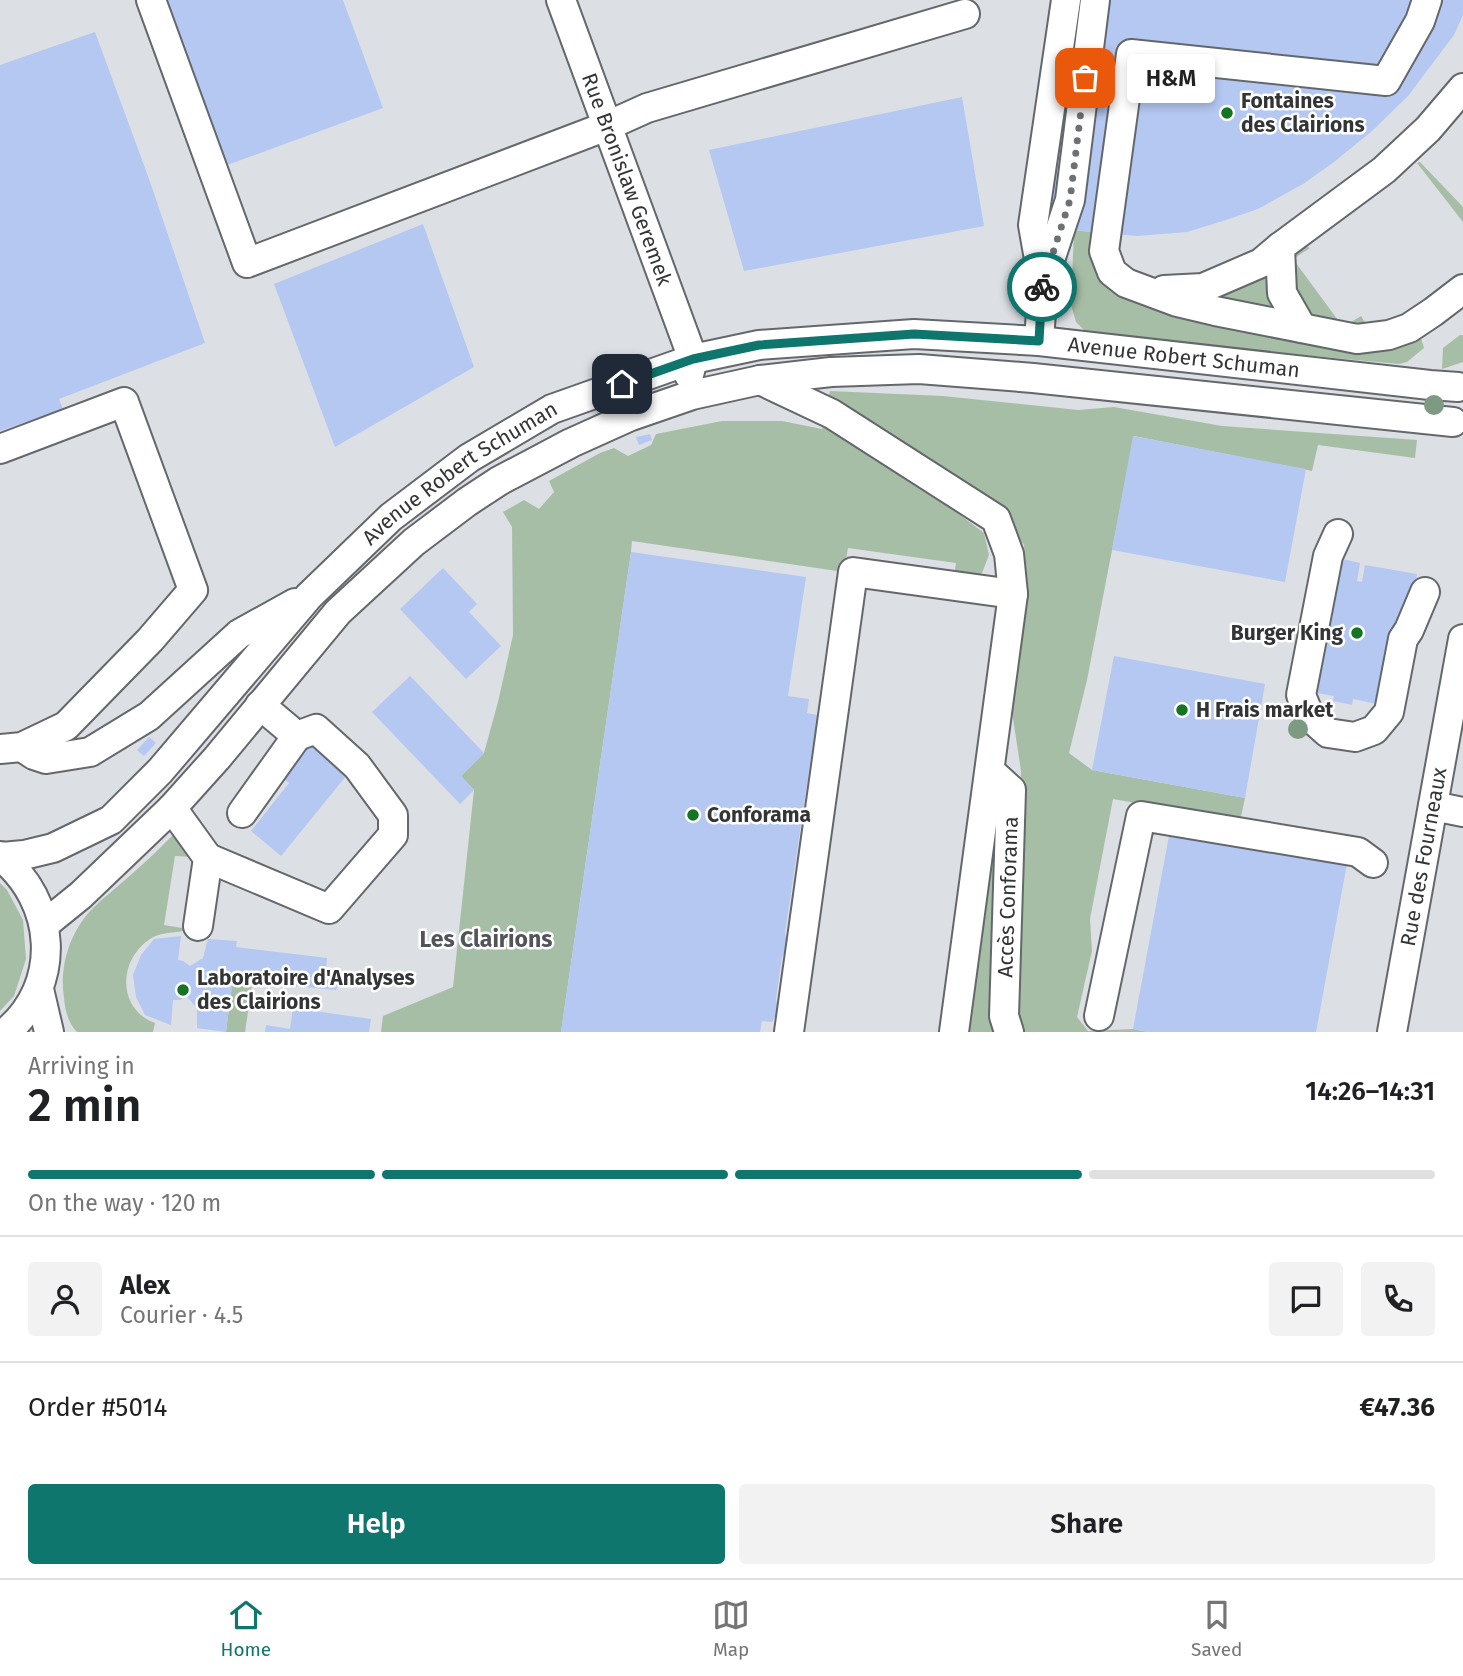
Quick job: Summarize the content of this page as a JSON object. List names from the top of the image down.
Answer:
{
  "streets": {
    "street": [
      "Rue Bronislaw Geremek",
      "Avenue Robert Schuman",
      "Rue des Fourneaux",
      "Accès Conforama"
    ]
  },
  "crossings": [
    ["Rue Bronislaw Geremek", "Avenue Robert Schuman"]
  ],
  "districts": ["Les Clairions"],
  "places": [
    "H&M",
    "Fontaines des Clairions",
    "Burger King",
    "H Frais market",
    "Conforama",
    "Laboratoire d'Analyses des Clairions"
  ],
  "page": {
    "bubble": "H&M",
    "heading": ["2 min", "Arriving in", "14:26–14:31"],
    "panel": [
      "Alex",
      "Courier · 4.5",
      "Order #5014",
      "€47.36"
    ],
    "bar": "On the way · 120 m",
    "buttons": ["Help", "Share"],
    "tabs": ["Home", "Map", "Saved"]
  }
}
